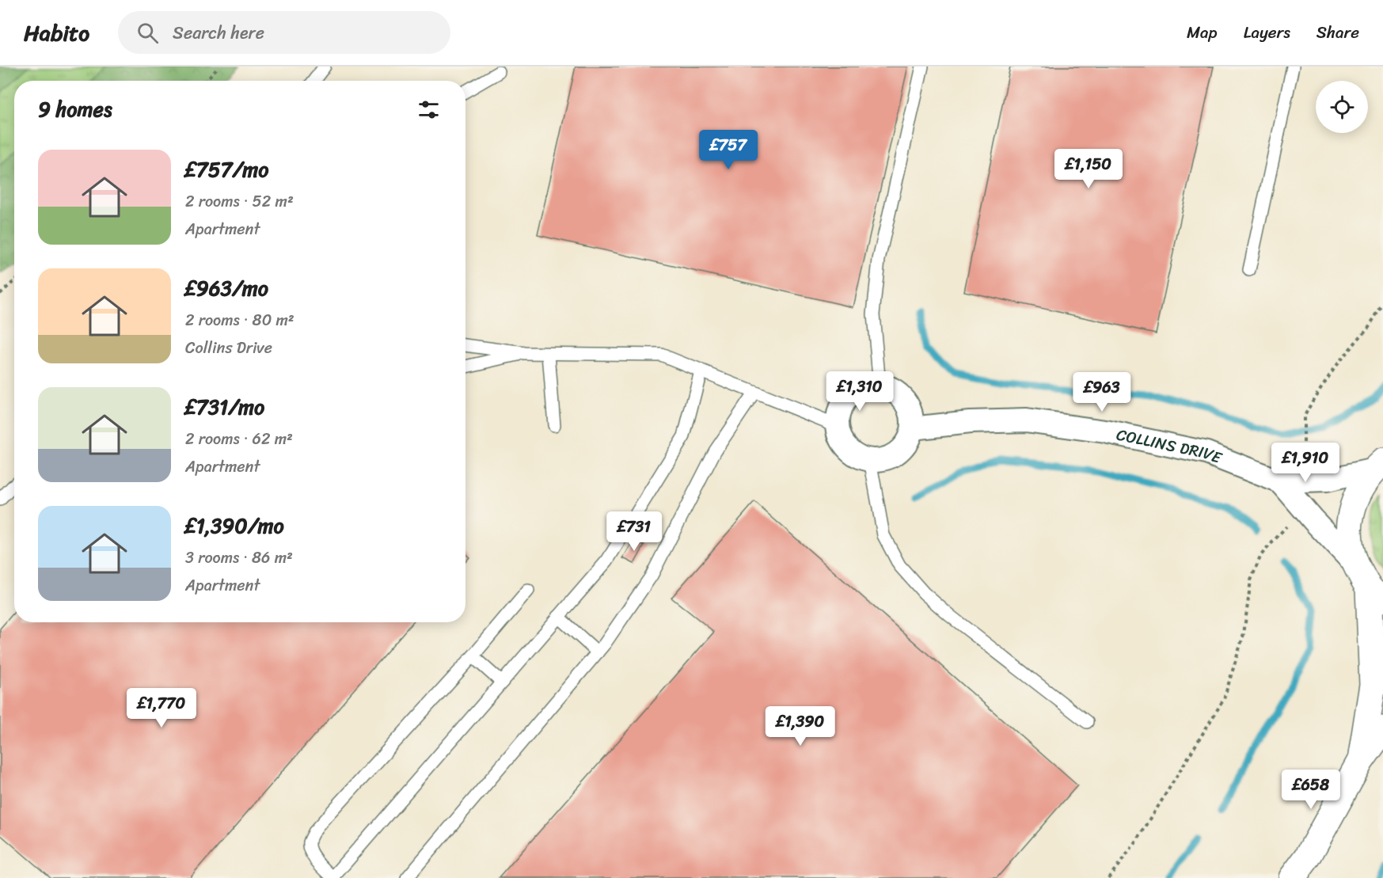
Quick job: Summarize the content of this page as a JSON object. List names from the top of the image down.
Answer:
{
  "streets": {
    "street": ["COLLINS DRIVE"]
  },
  "page": {
    "header": "Habito",
    "search": "Search here",
    "nav": ["Map", "Layers", "Share"],
    "heading": "9 homes",
    "price": [
      "£757",
      "£1,150",
      "£1,310",
      "£963",
      "£1,910",
      "£731",
      "£1,770",
      "£1,390",
      "£658"
    ],
    "list": [
      {
        "name": "£757/mo",
        "note": "2 rooms · 52 m² · Apartment"
      },
      {
        "name": "£963/mo",
        "note": "2 rooms · 80 m² · Collins Drive"
      },
      {
        "name": "£731/mo",
        "note": "2 rooms · 62 m² · Apartment"
      },
      {
        "name": "£1,390/mo",
        "note": "3 rooms · 86 m² · Apartment"
      }
    ]
  }
}
